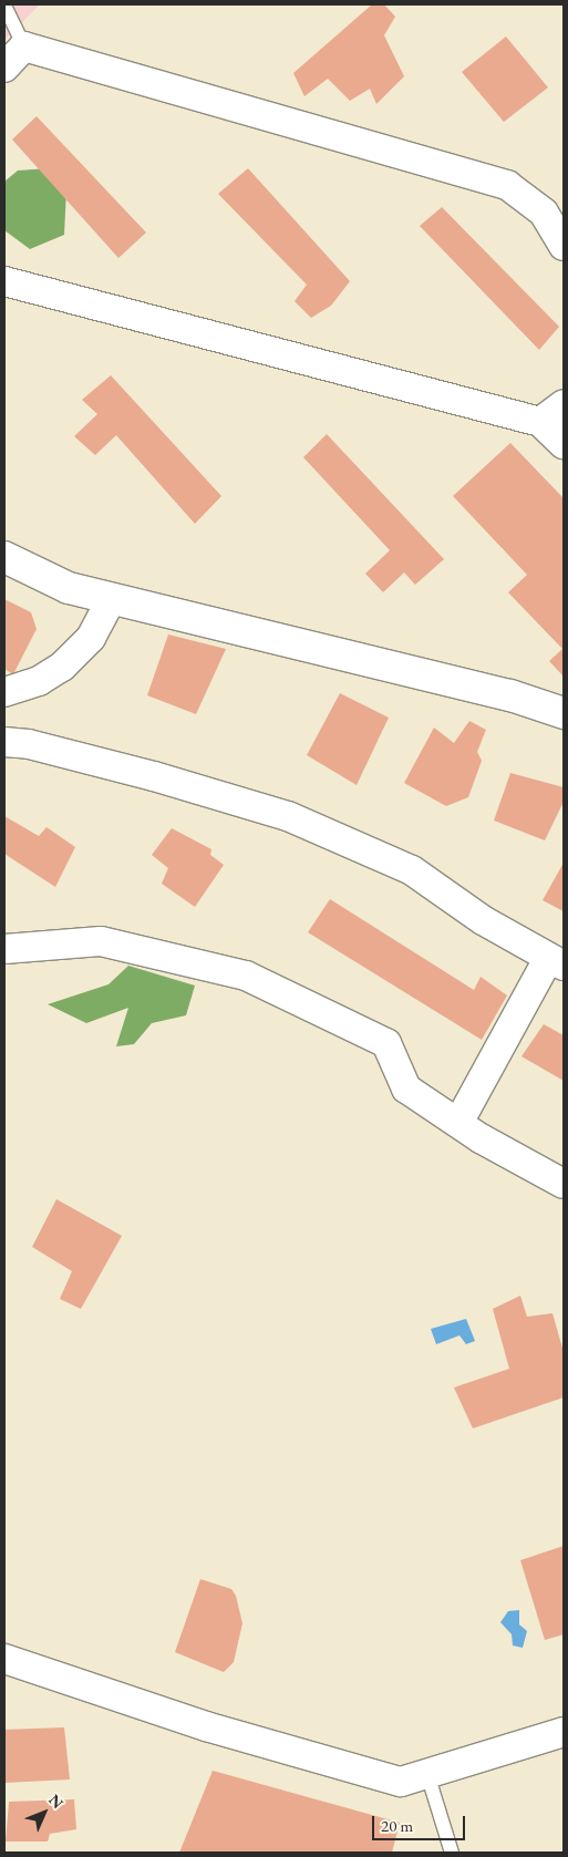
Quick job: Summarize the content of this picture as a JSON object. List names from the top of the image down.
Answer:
{
  "scale_bar": "20 m",
  "north": "top right"
}
